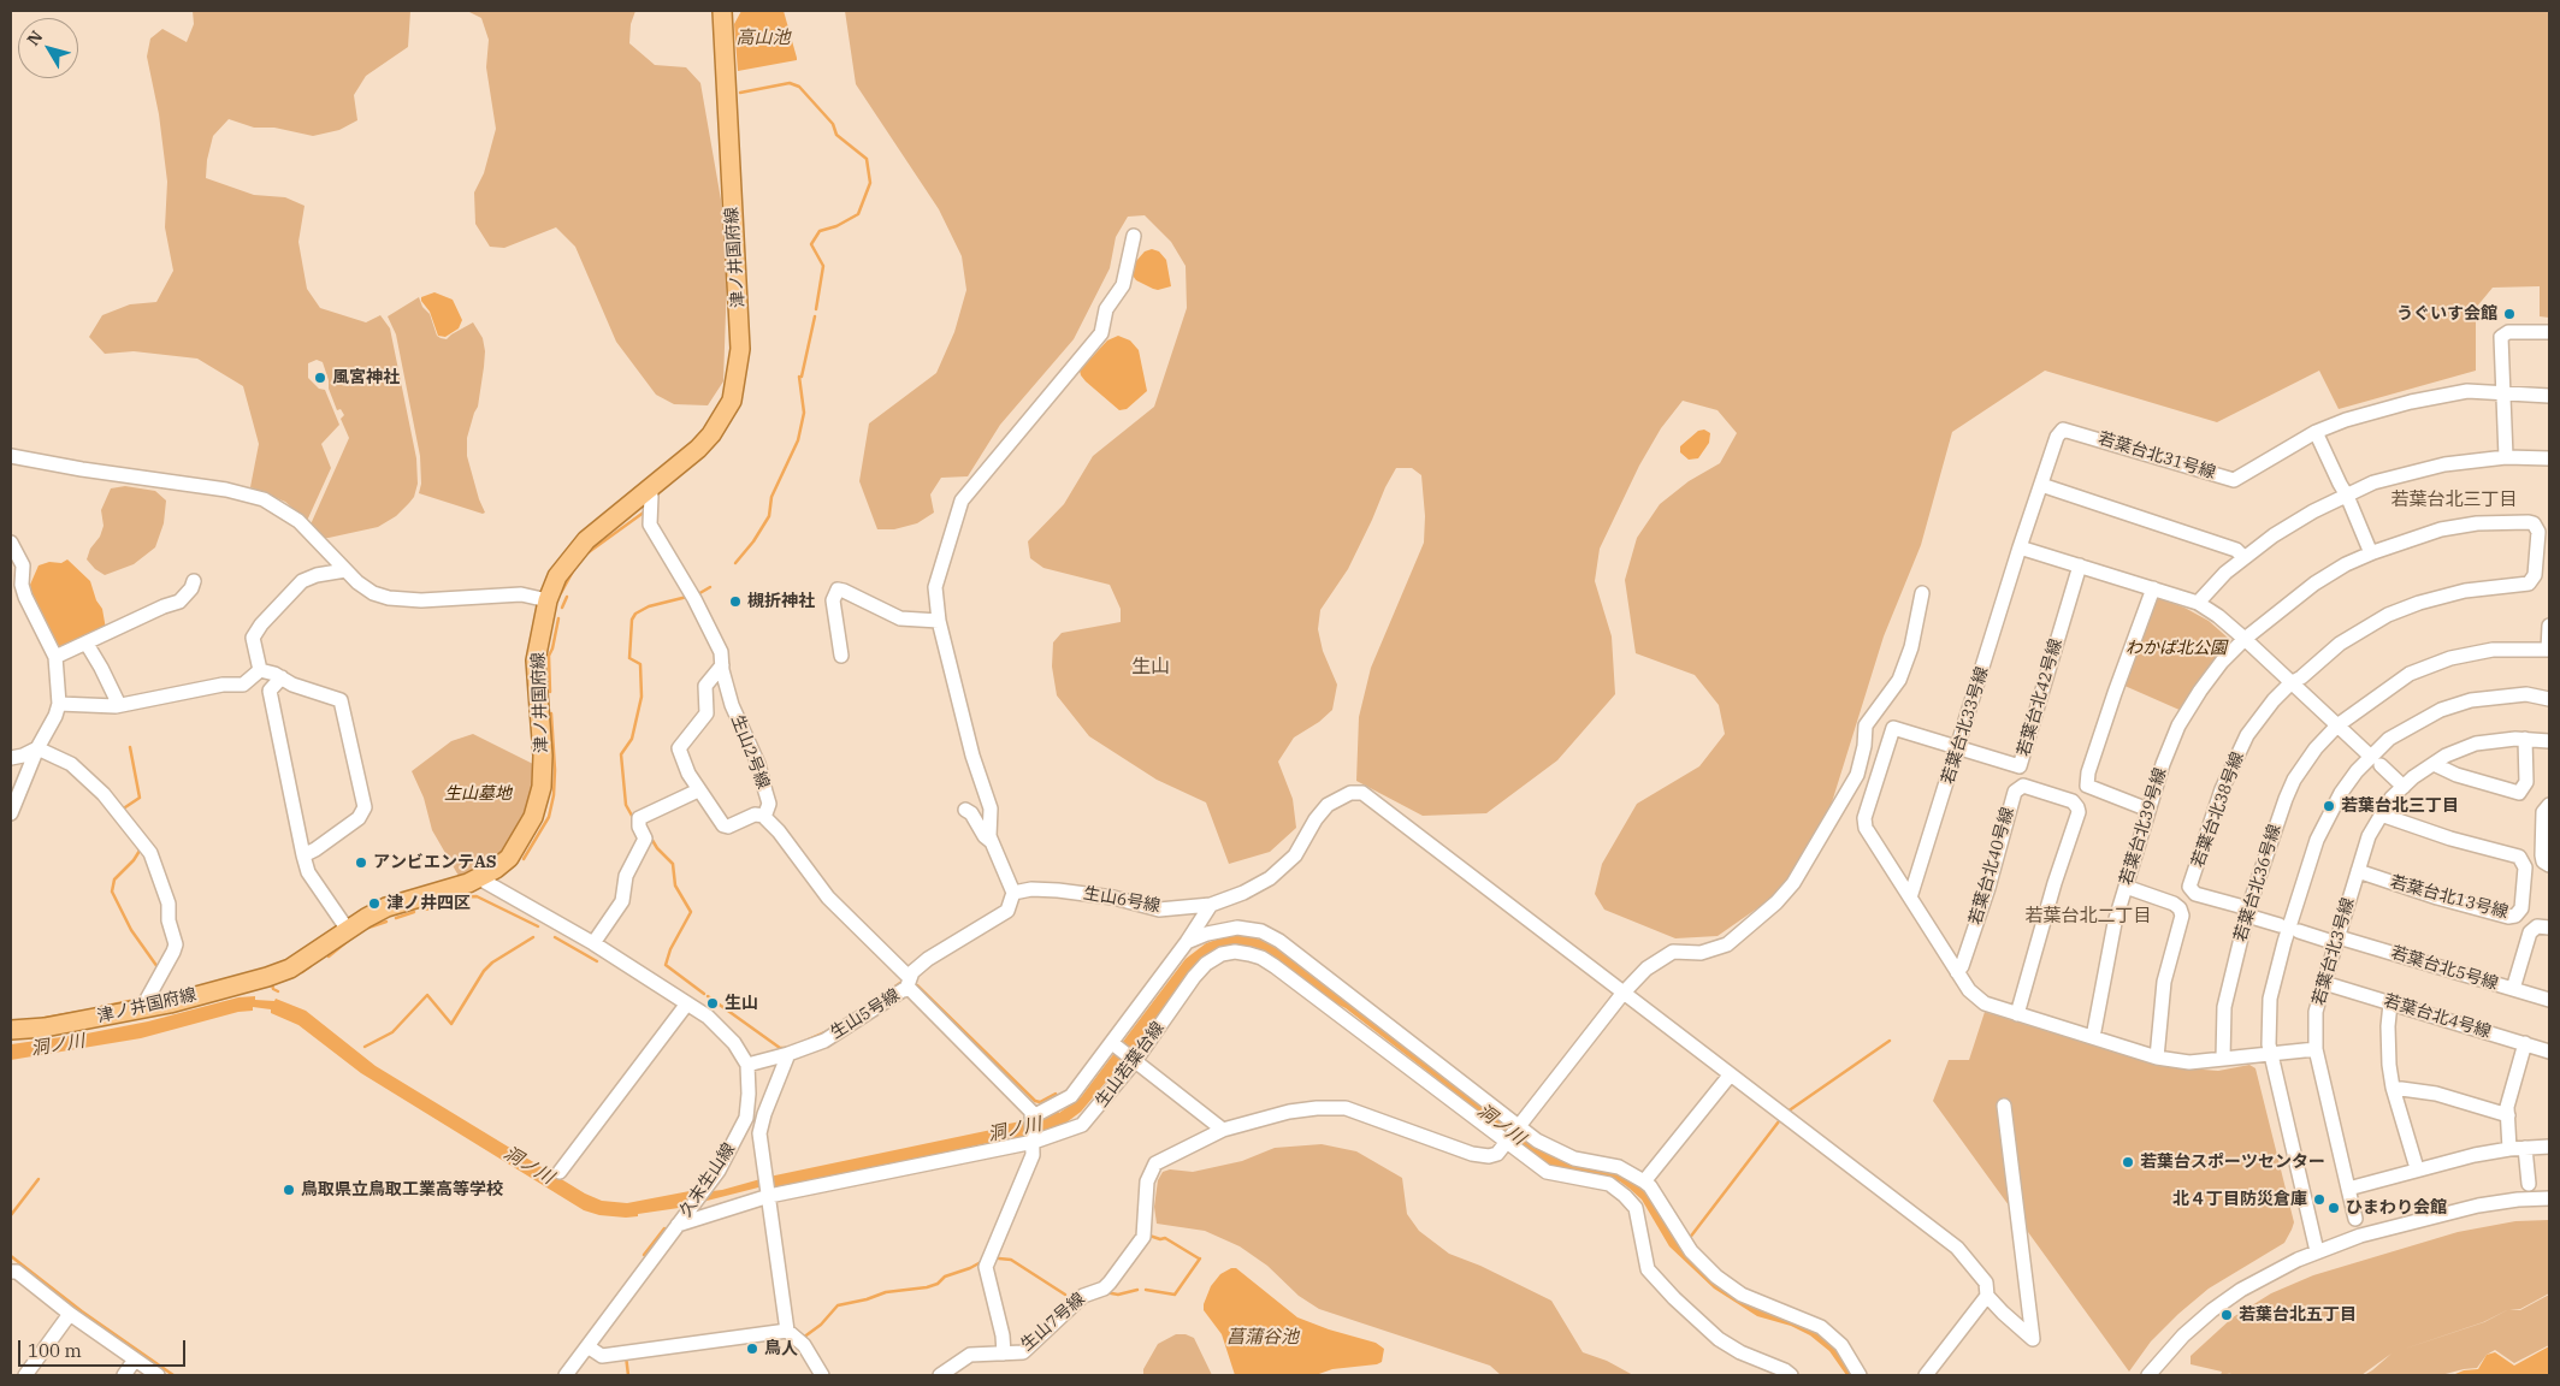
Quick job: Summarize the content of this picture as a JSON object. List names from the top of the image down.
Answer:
{
  "streets": {
    "main road": ["津ノ井国府線"],
    "street": [
      "若葉台北31号線",
      "若葉台北42号線",
      "若葉台北33号線",
      "生山2号線",
      "若葉台北38号線",
      "若葉台北39号線",
      "若葉台北40号線",
      "若葉台北36号線",
      "若葉台北13号線",
      "生山6号線",
      "若葉台北3号線",
      "若葉台北5号線",
      "生山5号線",
      "若葉台北4号線",
      "生山若葉台線",
      "久末生山線",
      "生山7号線"
    ]
  },
  "crossings": [
    ["津ノ井国府線", "生山2号線"],
    ["若葉台北31号線", "若葉台北33号線"],
    ["若葉台北42号線", "若葉台北33号線"],
    ["若葉台北38号線", "若葉台北39号線"],
    ["若葉台北38号線", "若葉台北36号線"],
    ["若葉台北13号線", "若葉台北3号線"],
    ["若葉台北3号線", "若葉台北5号線"],
    ["若葉台北3号線", "若葉台北4号線"],
    ["生山5号線", "久末生山線"],
    ["生山若葉台線", "久末生山線"],
    ["生山若葉台線", "生山7号線"]
  ],
  "districts": ["若葉台北三丁目", "生山", "若葉台北二丁目"],
  "water": ["高山池", "洞ノ川", "菖蒲谷池"],
  "parks": ["わかば北公園", "生山墓地"],
  "places": [
    "うぐいす会館",
    "風宮神社",
    "槻折神社",
    "若葉台北三丁目",
    "アンビエンテAS",
    "津ノ井四区",
    "生山",
    "若葉台スポーツセンター",
    "鳥取県立鳥取工業高等学校",
    "北４丁目防災倉庫",
    "ひまわり会館",
    "若葉台北五丁目",
    "鳥人"
  ],
  "scale_bar": "100 m",
  "north": "top left"
}
